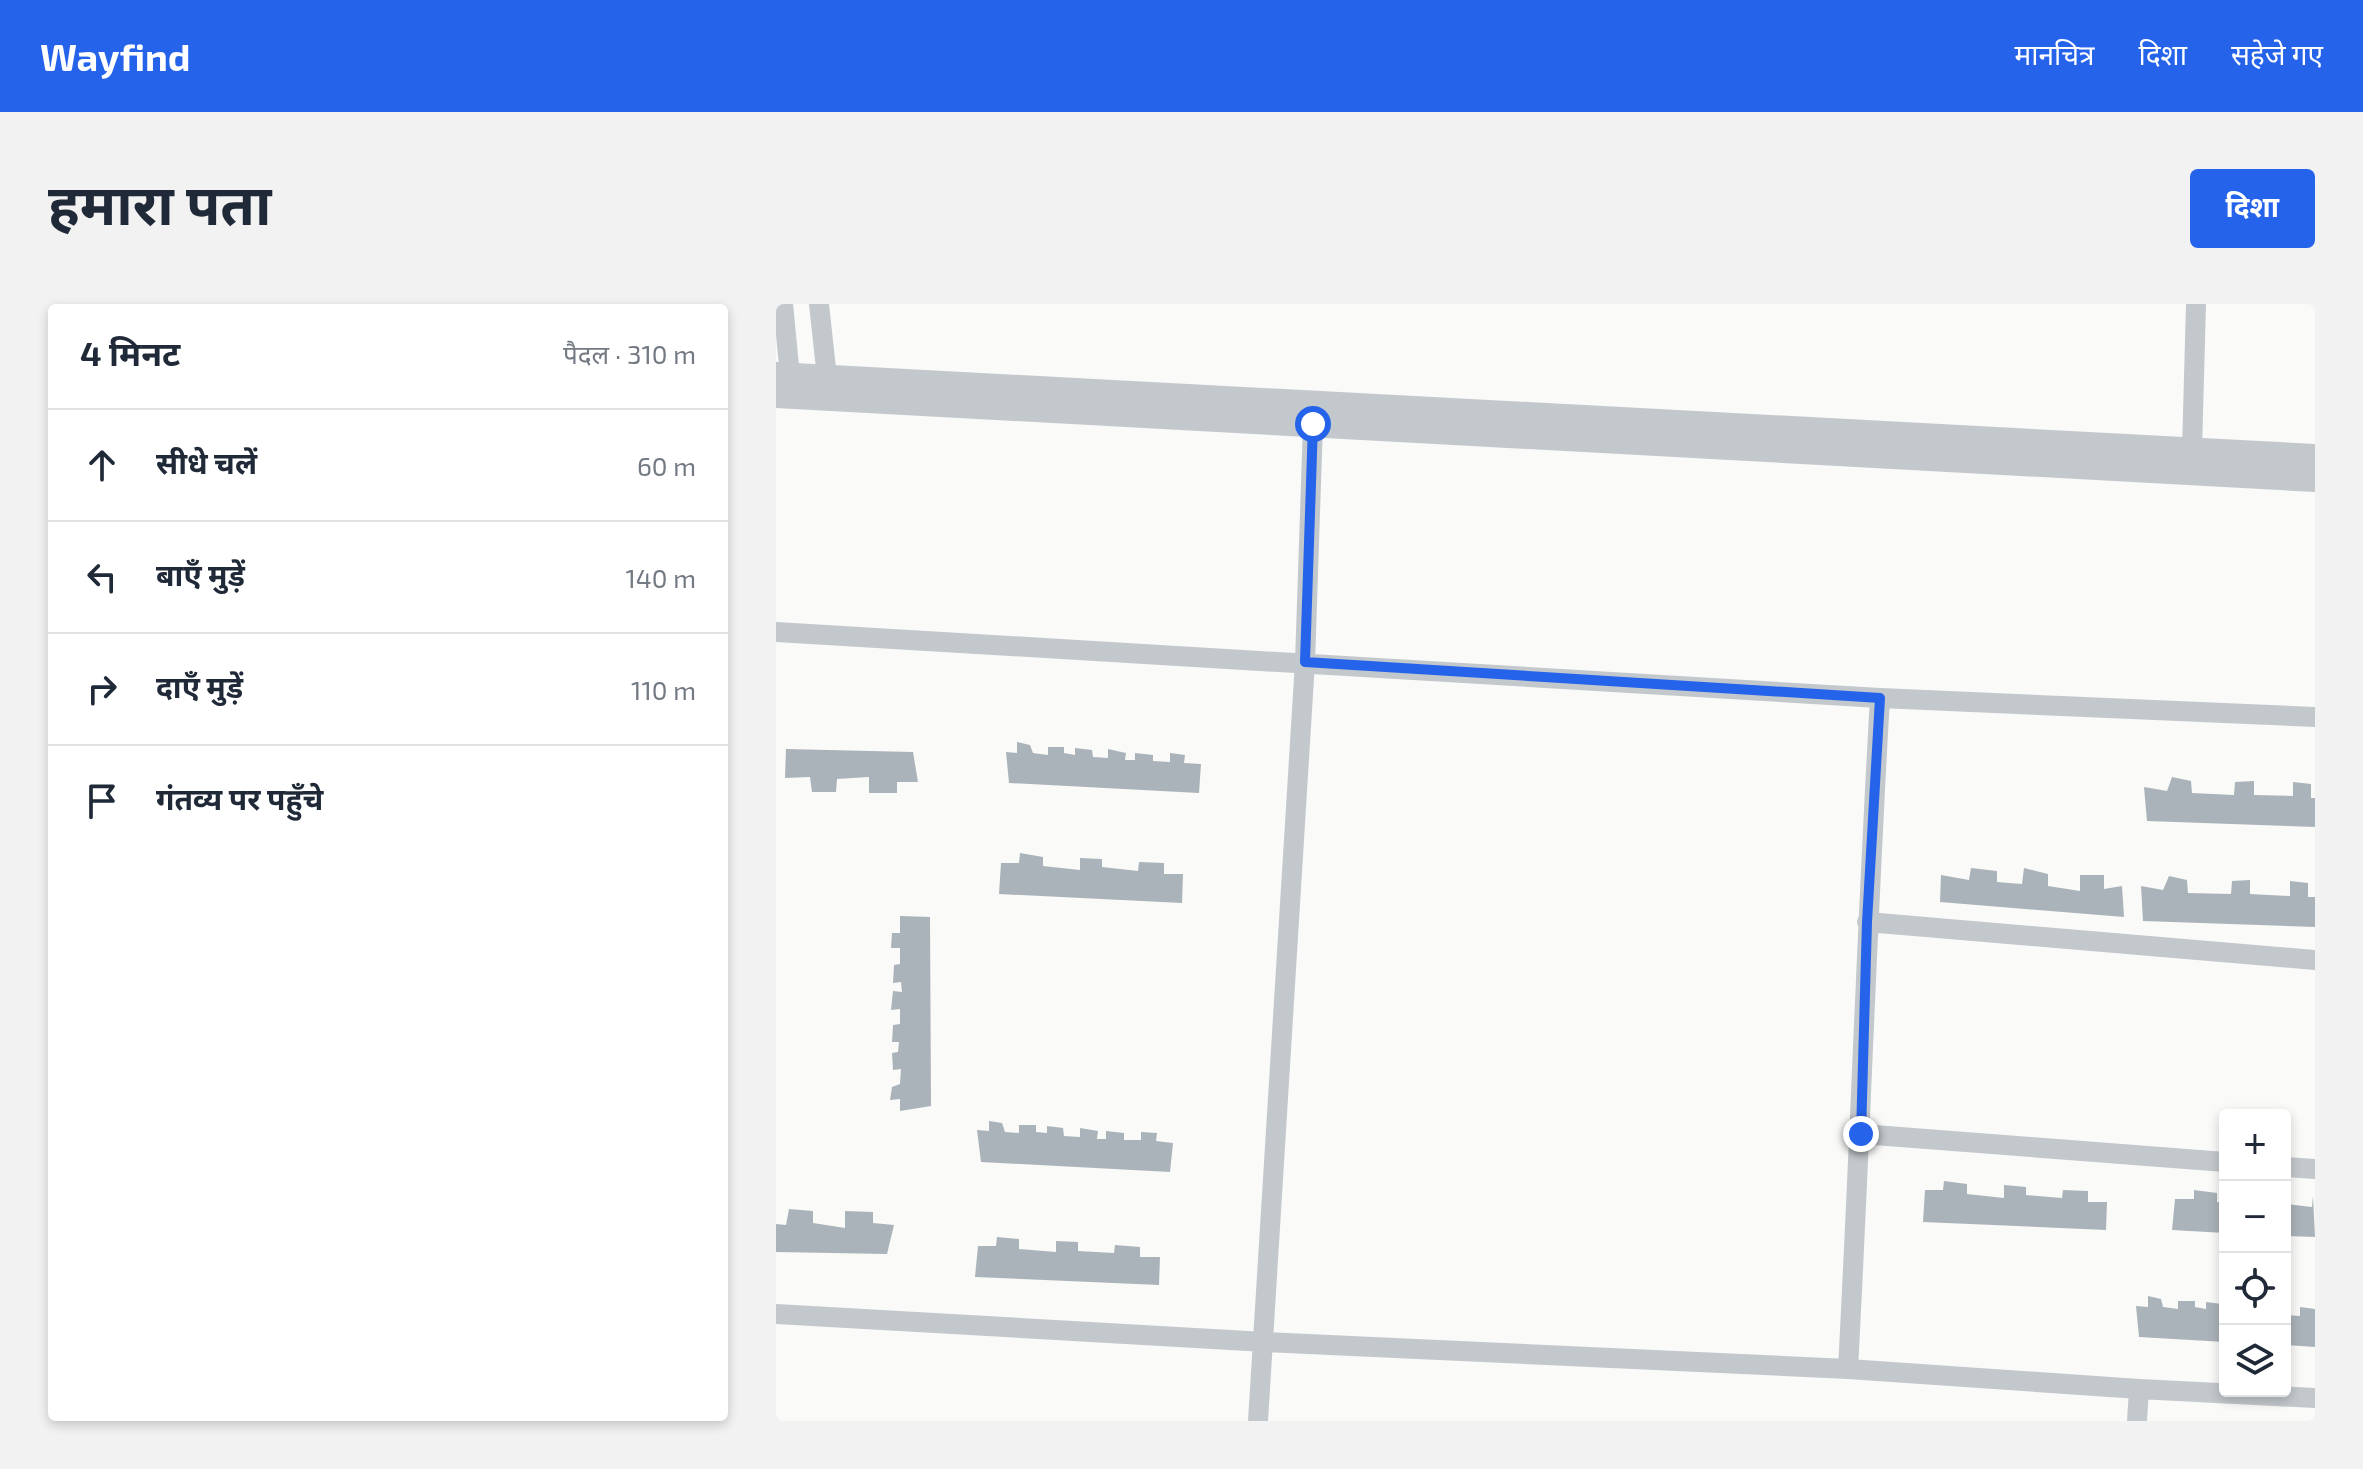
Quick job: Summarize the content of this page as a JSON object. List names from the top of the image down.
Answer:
{
  "page": {
    "header": "Wayfind",
    "nav": ["मानचित्र", "दिशा", "सहेजे गए"],
    "title": "हमारा पता",
    "buttons": "दिशा",
    "heading": ["4 मिनट", "पैदल · 310 m"],
    "list": [
      ["सीधे चलें", "60 m"],
      ["बाएँ मुड़ें", "140 m"],
      ["दाएँ मुड़ें", "110 m"],
      "गंतव्य पर पहुँचे"
    ],
    "map_buttons": ["+", "−"]
  }
}
